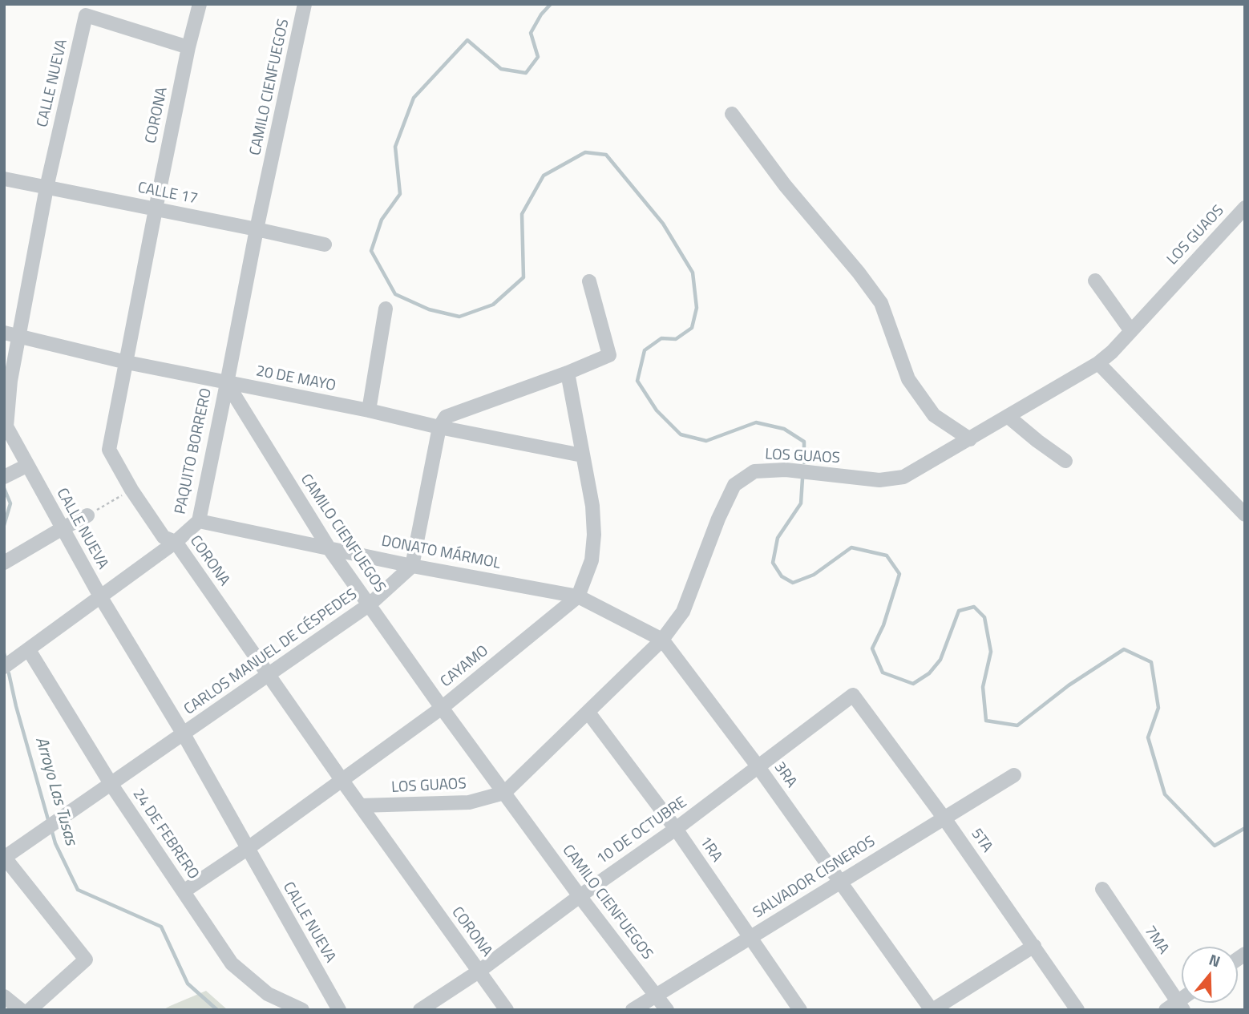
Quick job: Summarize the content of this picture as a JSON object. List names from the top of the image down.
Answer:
{
  "streets": {
    "street": [
      "CALLE NUEVA",
      "CAMILO CIENFUEGOS",
      "CORONA",
      "CALLE 17",
      "LOS GUAOS",
      "20 DE MAYO",
      "PAQUITO BORRERO",
      "DONATO MÁRMOL",
      "CARLOS MANUEL DE CÉSPEDES",
      "CAYAMO",
      "3RA",
      "10 DE OCTUBRE",
      "24 DE FEBRERO",
      "5TA",
      "1RA",
      "SALVADOR CISNEROS",
      "7MA"
    ]
  },
  "crossings": [
    ["CALLE NUEVA", "CORONA"],
    ["CALLE NUEVA", "CALLE 17"],
    ["CALLE NUEVA", "20 DE MAYO"],
    ["CALLE NUEVA", "PAQUITO BORRERO"],
    ["CALLE NUEVA", "CARLOS MANUEL DE CÉSPEDES"],
    ["CALLE NUEVA", "CAYAMO"],
    ["CAMILO CIENFUEGOS", "CALLE 17"],
    ["CAMILO CIENFUEGOS", "LOS GUAOS"],
    ["CAMILO CIENFUEGOS", "20 DE MAYO"],
    ["CAMILO CIENFUEGOS", "PAQUITO BORRERO"],
    ["CAMILO CIENFUEGOS", "DONATO MÁRMOL"],
    ["CAMILO CIENFUEGOS", "CARLOS MANUEL DE CÉSPEDES"],
    ["CAMILO CIENFUEGOS", "CAYAMO"],
    ["CAMILO CIENFUEGOS", "10 DE OCTUBRE"],
    ["CAMILO CIENFUEGOS", "SALVADOR CISNEROS"],
    ["CORONA", "CALLE 17"],
    ["CORONA", "LOS GUAOS"],
    ["CORONA", "20 DE MAYO"],
    ["CORONA", "PAQUITO BORRERO"],
    ["CORONA", "CARLOS MANUEL DE CÉSPEDES"],
    ["CORONA", "CAYAMO"],
    ["CORONA", "10 DE OCTUBRE"],
    ["LOS GUAOS", "3RA"],
    ["LOS GUAOS", "1RA"],
    ["20 DE MAYO", "PAQUITO BORRERO"],
    ["PAQUITO BORRERO", "DONATO MÁRMOL"],
    ["PAQUITO BORRERO", "24 DE FEBRERO"],
    ["DONATO MÁRMOL", "CARLOS MANUEL DE CÉSPEDES"],
    ["DONATO MÁRMOL", "CAYAMO"],
    ["DONATO MÁRMOL", "3RA"],
    ["CARLOS MANUEL DE CÉSPEDES", "24 DE FEBRERO"],
    ["CAYAMO", "3RA"],
    ["CAYAMO", "24 DE FEBRERO"],
    ["3RA", "10 DE OCTUBRE"],
    ["3RA", "SALVADOR CISNEROS"],
    ["10 DE OCTUBRE", "5TA"],
    ["10 DE OCTUBRE", "1RA"],
    ["5TA", "SALVADOR CISNEROS"],
    ["1RA", "SALVADOR CISNEROS"]
  ],
  "water": ["Arroyo Las Tusas"],
  "north": "top"
}
